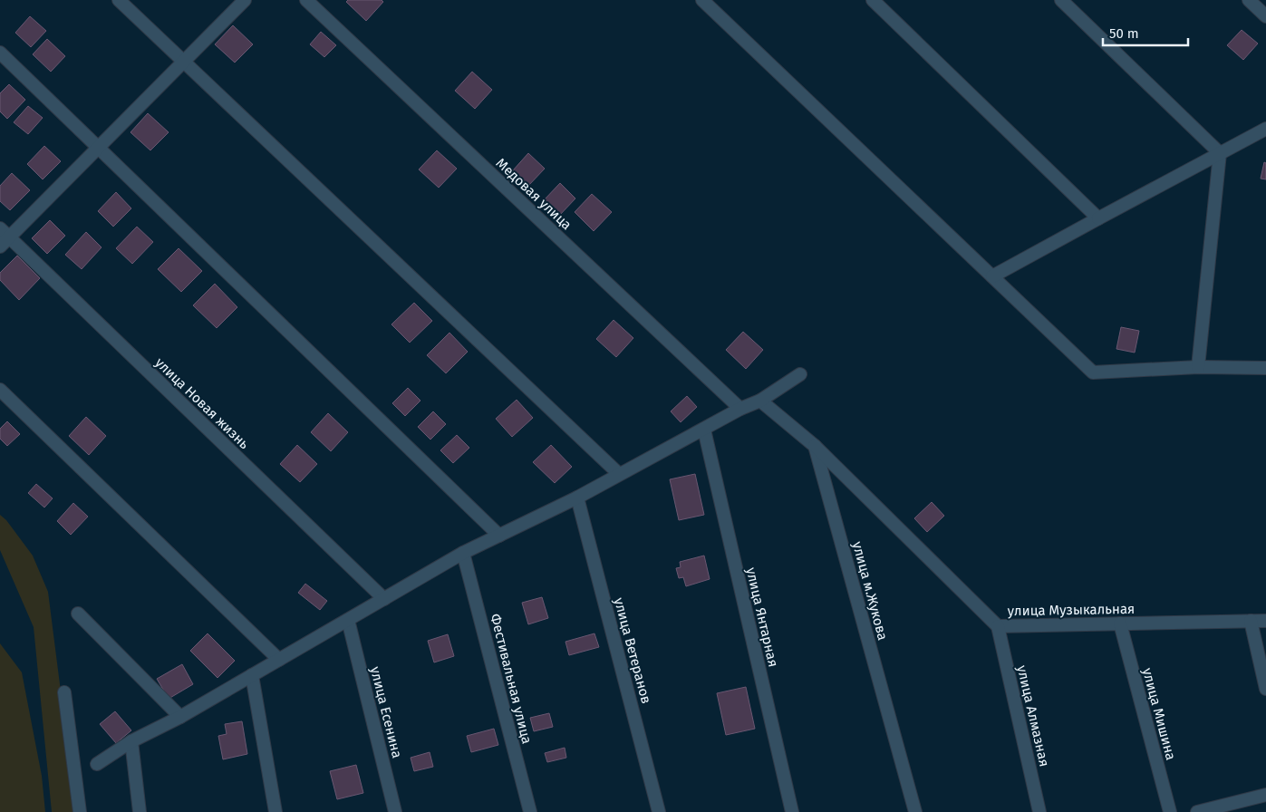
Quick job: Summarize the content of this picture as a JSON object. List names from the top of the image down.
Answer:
{
  "streets": {
    "street": [
      "Медовая улица",
      "улица Новая жизнь",
      "улица м.Жукова",
      "улица Музыкальная",
      "улица Янтарная",
      "улица Ветеранов",
      "Фестивальная улица",
      "улица Есенина",
      "улица Мишина",
      "улица Алмазная"
    ]
  },
  "crossings": [
    ["улица м.Жукова", "улица Музыкальная"],
    ["улица Музыкальная", "улица Мишина"],
    ["улица Музыкальная", "улица Алмазная"]
  ],
  "scale_bar": "50 m"
}
